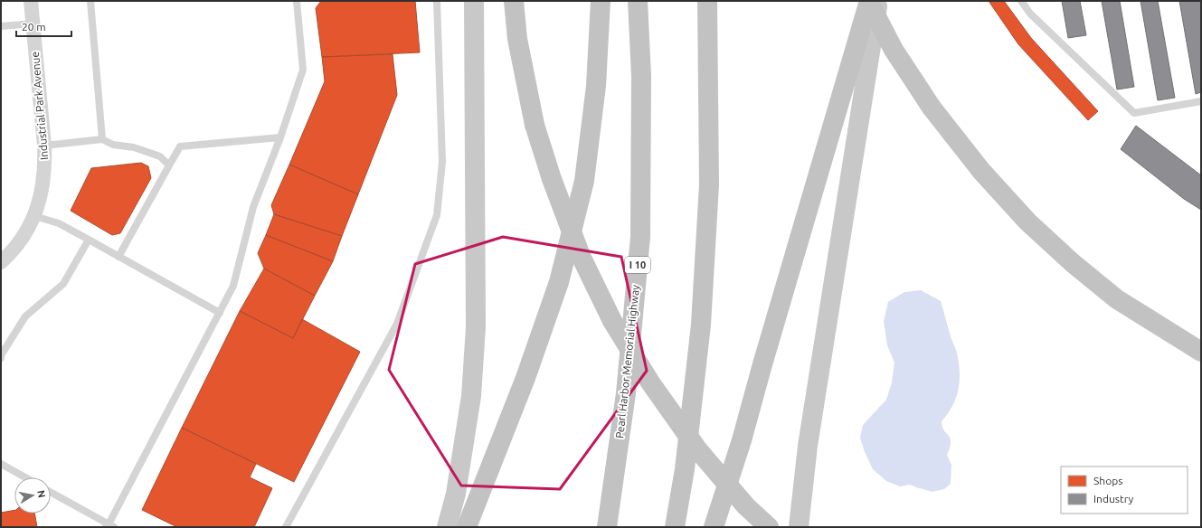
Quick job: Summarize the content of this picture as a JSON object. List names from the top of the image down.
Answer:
{
  "streets": {
    "highway": ["I 10", "Pearl Harbor Memorial Highway"],
    "street": ["Industrial Park Avenue"]
  },
  "legend": ["Shops", "Industry"],
  "scale_bar": "20 m",
  "north": "right"
}
